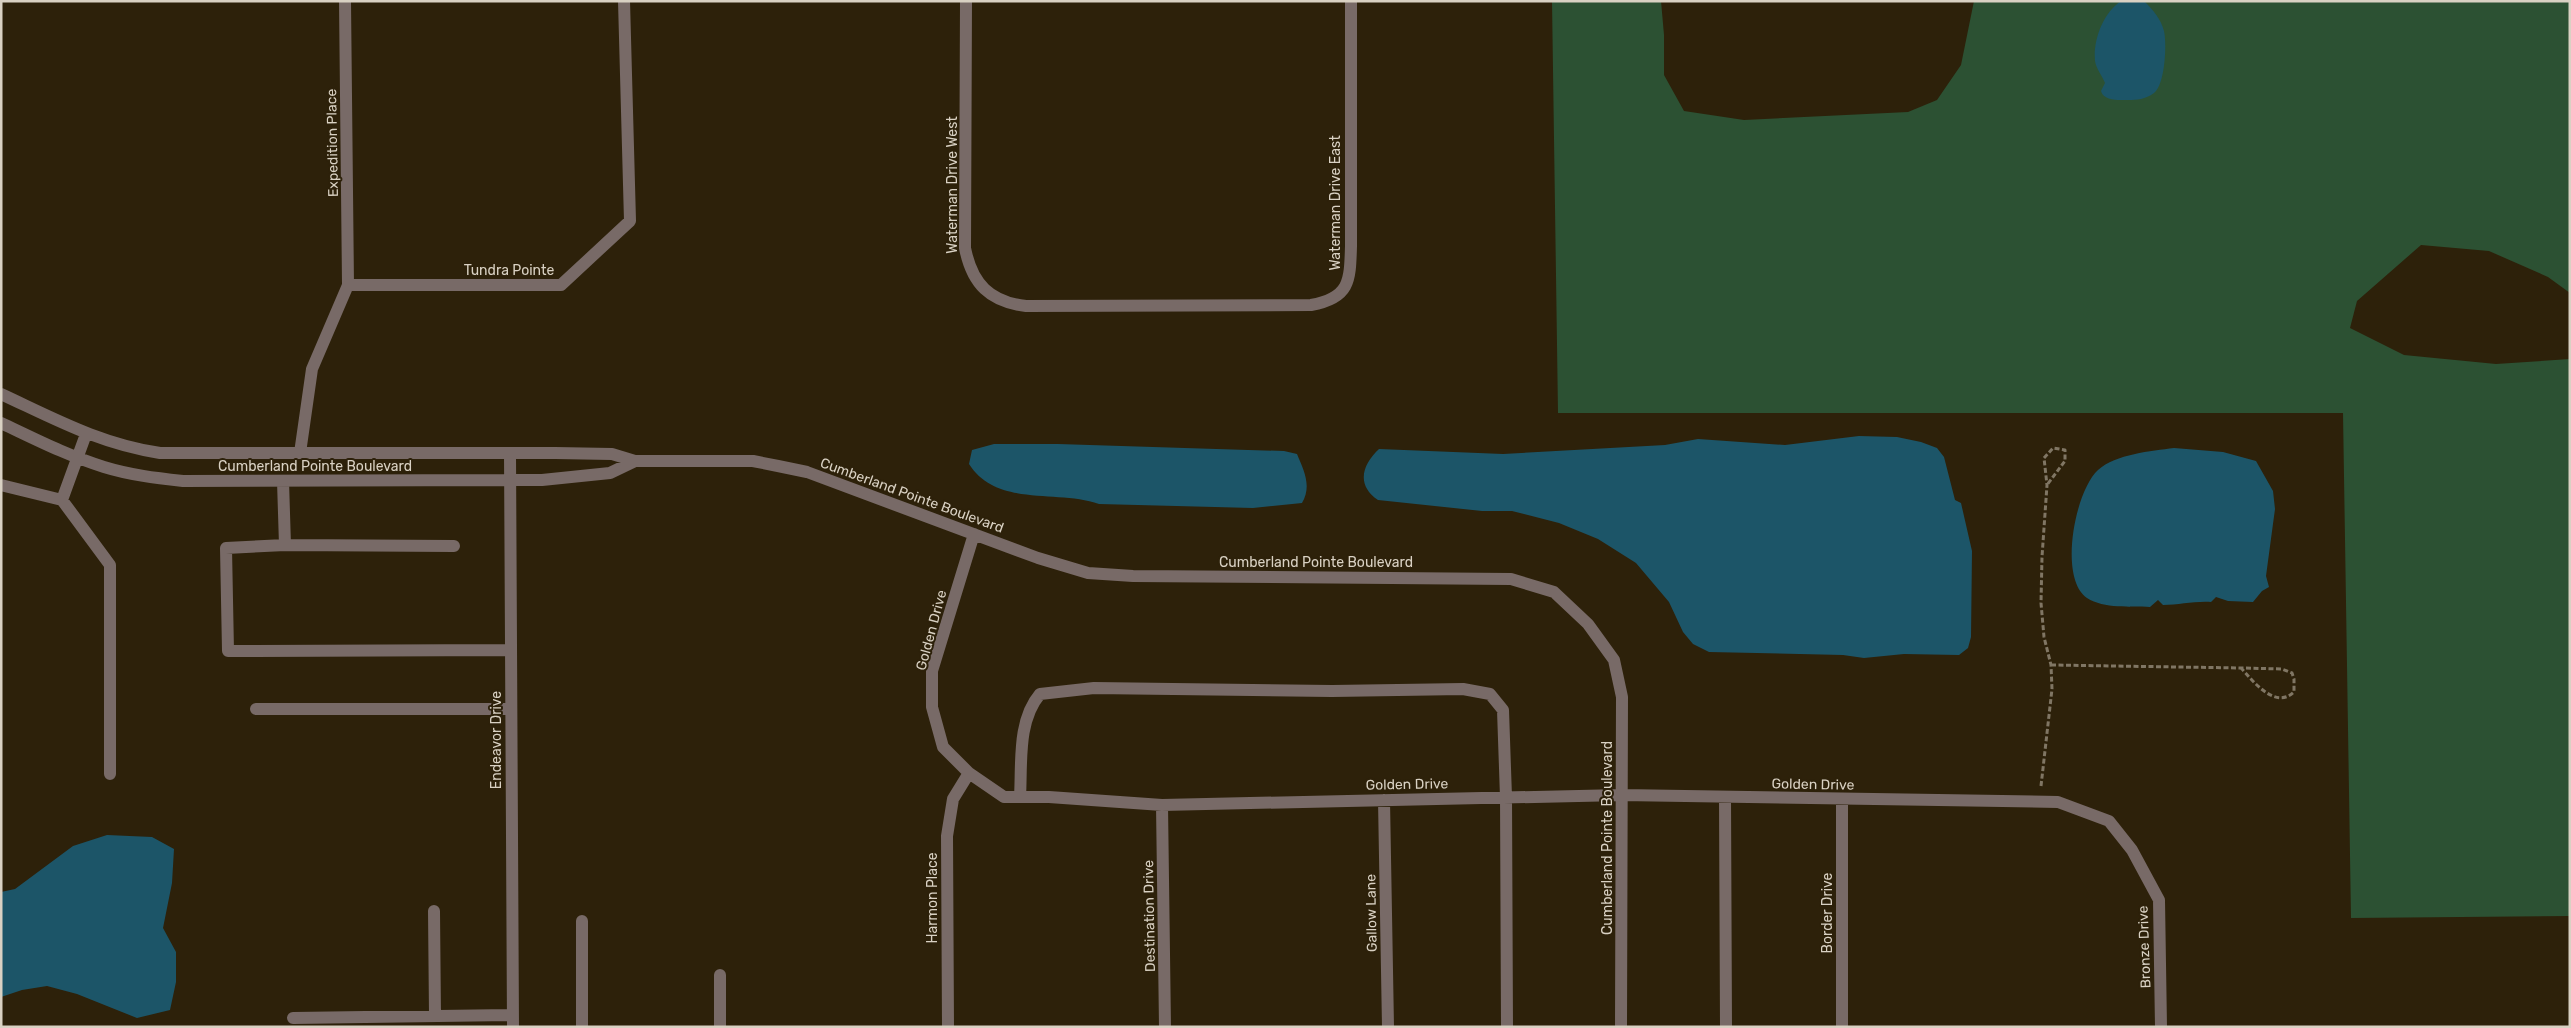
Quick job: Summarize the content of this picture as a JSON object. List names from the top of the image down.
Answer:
{
  "streets": {
    "street": [
      "Expedition Place",
      "Waterman Drive West",
      "Waterman Drive East",
      "Tundra Pointe",
      "Cumberland Pointe Boulevard",
      "Golden Drive",
      "Endeavor Drive",
      "Harmon Place",
      "Gallow Lane",
      "Border Drive",
      "Destination Drive",
      "Bronze Drive"
    ]
  },
  "crossings": [
    ["Expedition Place", "Tundra Pointe"],
    ["Waterman Drive West", "Waterman Drive East"],
    ["Cumberland Pointe Boulevard", "Golden Drive"],
    ["Cumberland Pointe Boulevard", "Endeavor Drive"],
    ["Golden Drive", "Harmon Place"],
    ["Golden Drive", "Gallow Lane"],
    ["Golden Drive", "Border Drive"],
    ["Golden Drive", "Destination Drive"],
    ["Golden Drive", "Bronze Drive"]
  ]
}
